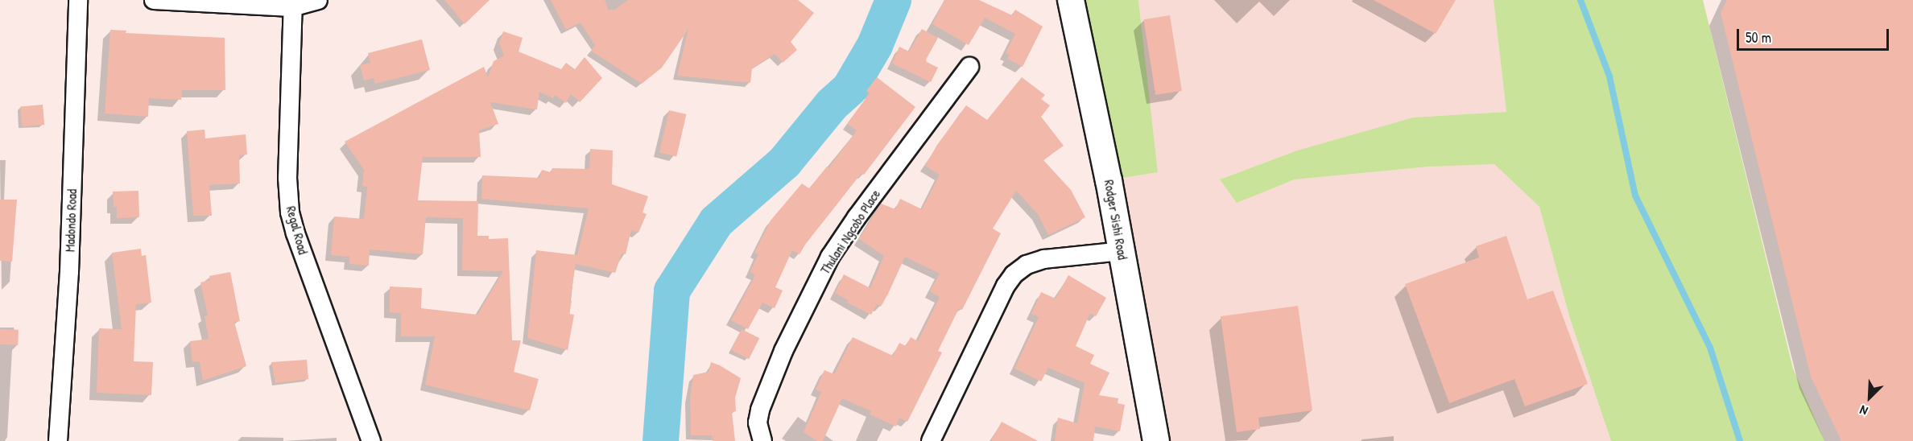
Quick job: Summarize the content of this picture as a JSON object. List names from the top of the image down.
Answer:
{
  "streets": {
    "street": [
      "Rodger Sishi Road",
      "Madondo Road",
      "Regal Road",
      "Thulani Ngcobo Place"
    ]
  },
  "scale_bar": "50 m",
  "north": "bottom left"
}
